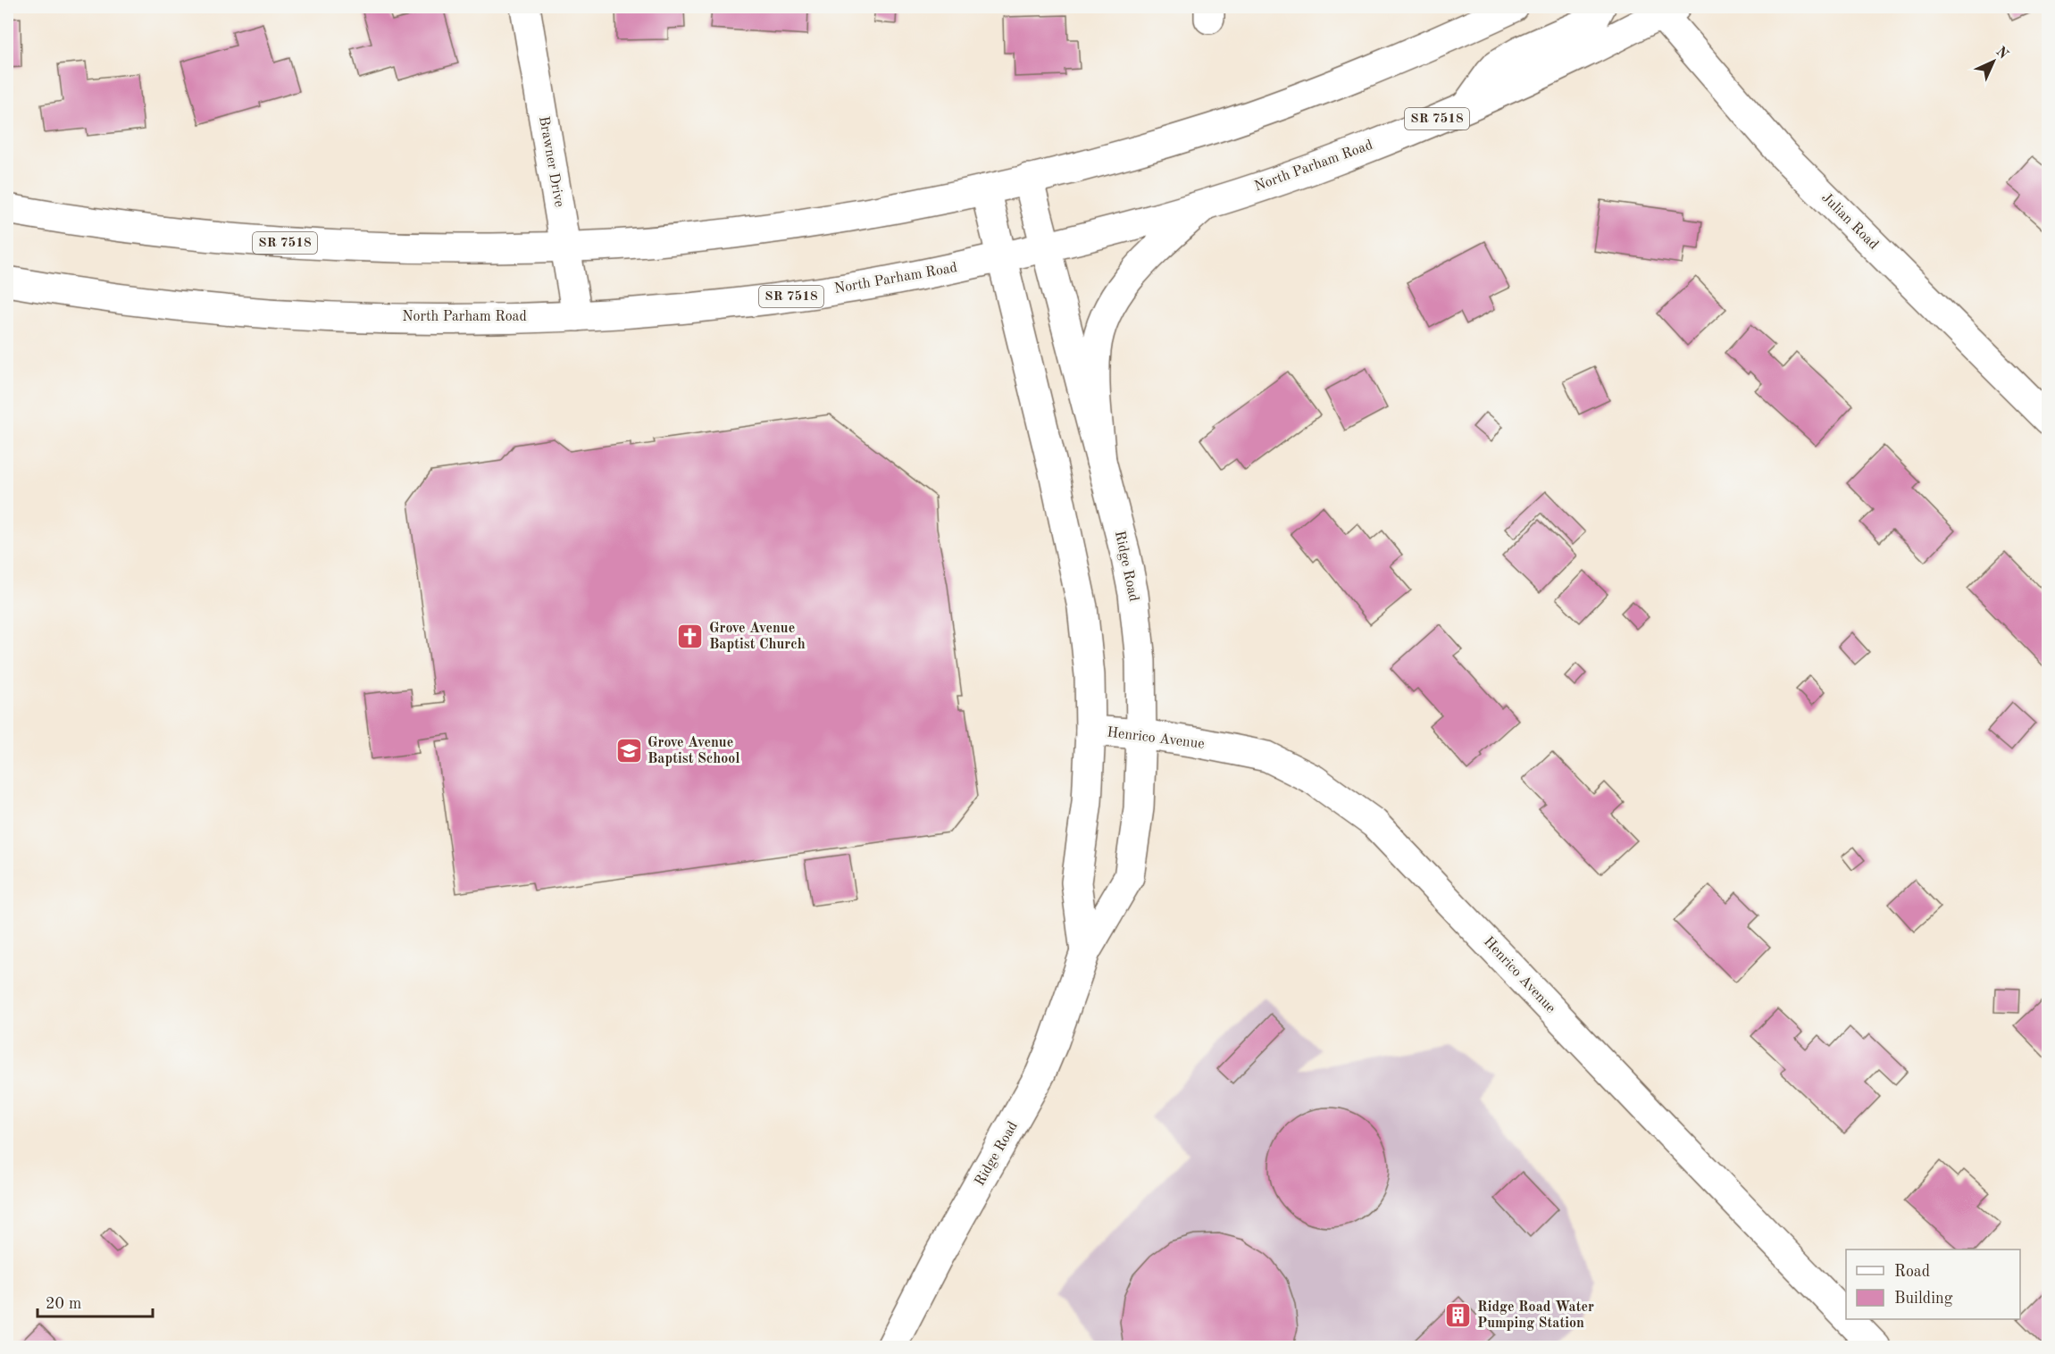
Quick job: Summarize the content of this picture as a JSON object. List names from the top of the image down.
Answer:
{
  "streets": {
    "main road": [
      "SR 7518",
      "Brawner Drive",
      "North Parham Road",
      "Julian Road",
      "Ridge Road",
      "Henrico Avenue"
    ]
  },
  "crossings": [
    ["SR 7518", "Brawner Drive"],
    ["SR 7518", "Ridge Road"],
    ["Brawner Drive", "North Parham Road"],
    ["North Parham Road", "Julian Road"],
    ["North Parham Road", "Ridge Road"],
    ["Ridge Road", "Henrico Avenue"]
  ],
  "places": {
    "church": ["Grove Avenue Baptist Church"],
    "school or university": ["Grove Avenue Baptist School"],
    "building": ["Ridge Road Water Pumping Station"]
  },
  "legend": ["Road", "Building"],
  "scale_bar": "20 m",
  "north": "top right"
}
